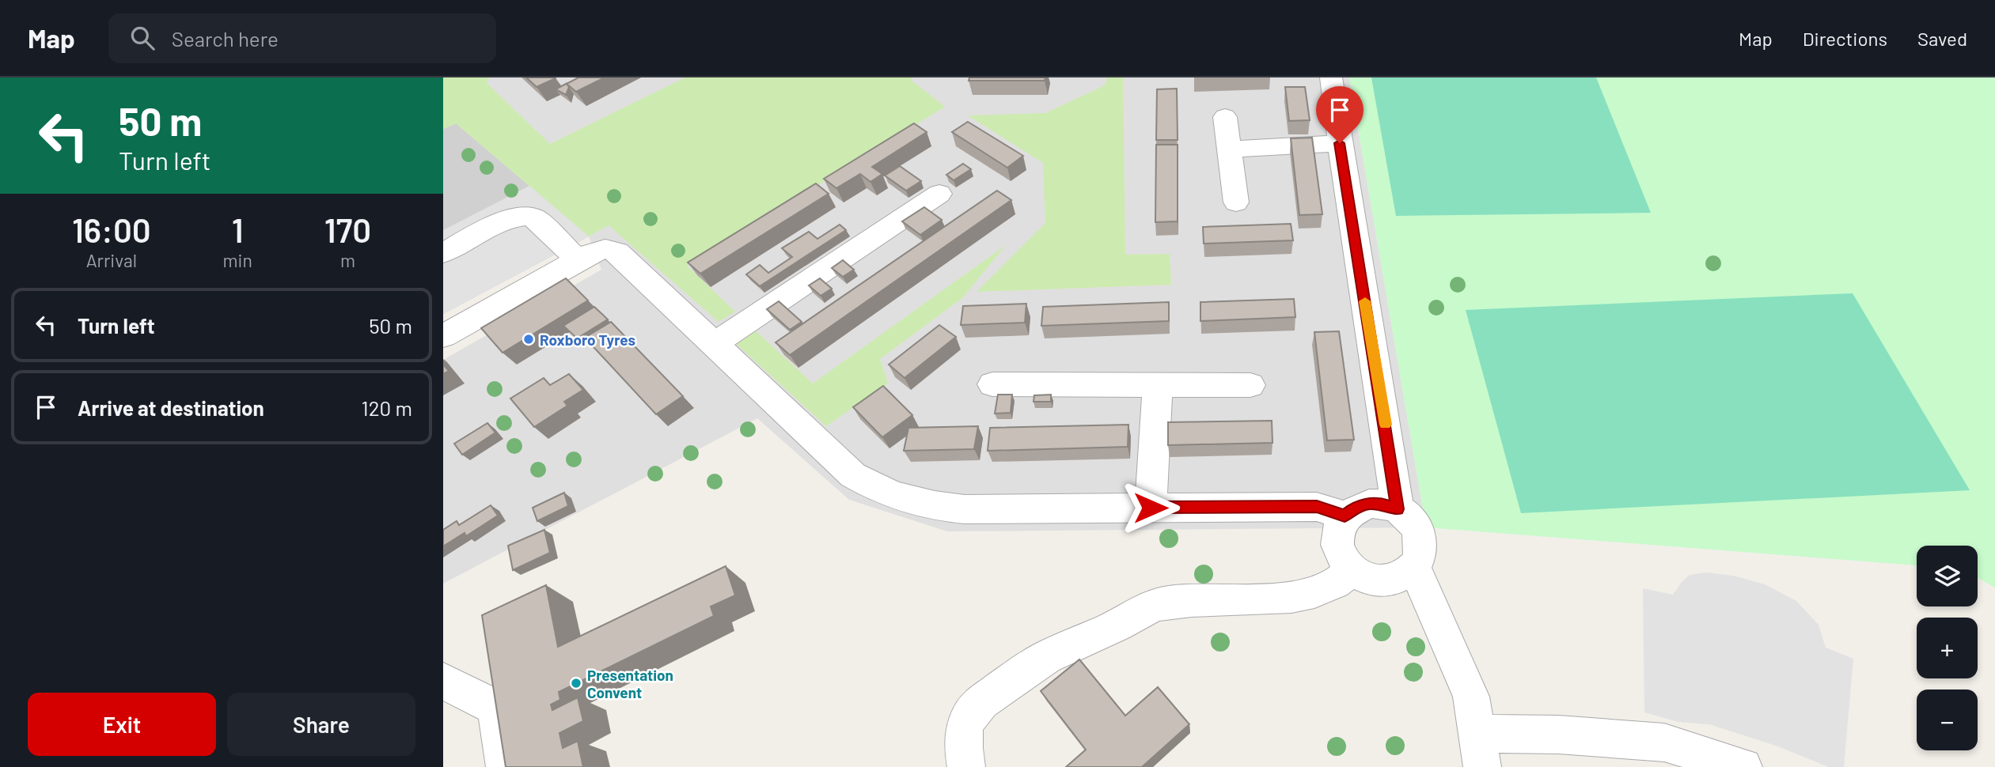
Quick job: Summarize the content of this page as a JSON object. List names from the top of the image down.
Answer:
{
  "places": ["Roxboro Tyres", "Presentation Convent"],
  "page": {
    "header": "Map",
    "search": "Search here",
    "nav": ["Map", "Directions", "Saved"],
    "turn": ["50 m", "Turn left"],
    "eta": [
      "16:00",
      "Arrival",
      "1",
      "min",
      "170",
      "m"
    ],
    "list": [
      {
        "name": "Turn left",
        "value": "50 m"
      },
      {
        "name": "Arrive at destination",
        "value": "120 m"
      }
    ],
    "map_buttons": ["+", "−"],
    "buttons": ["Exit", "Share"]
  }
}
